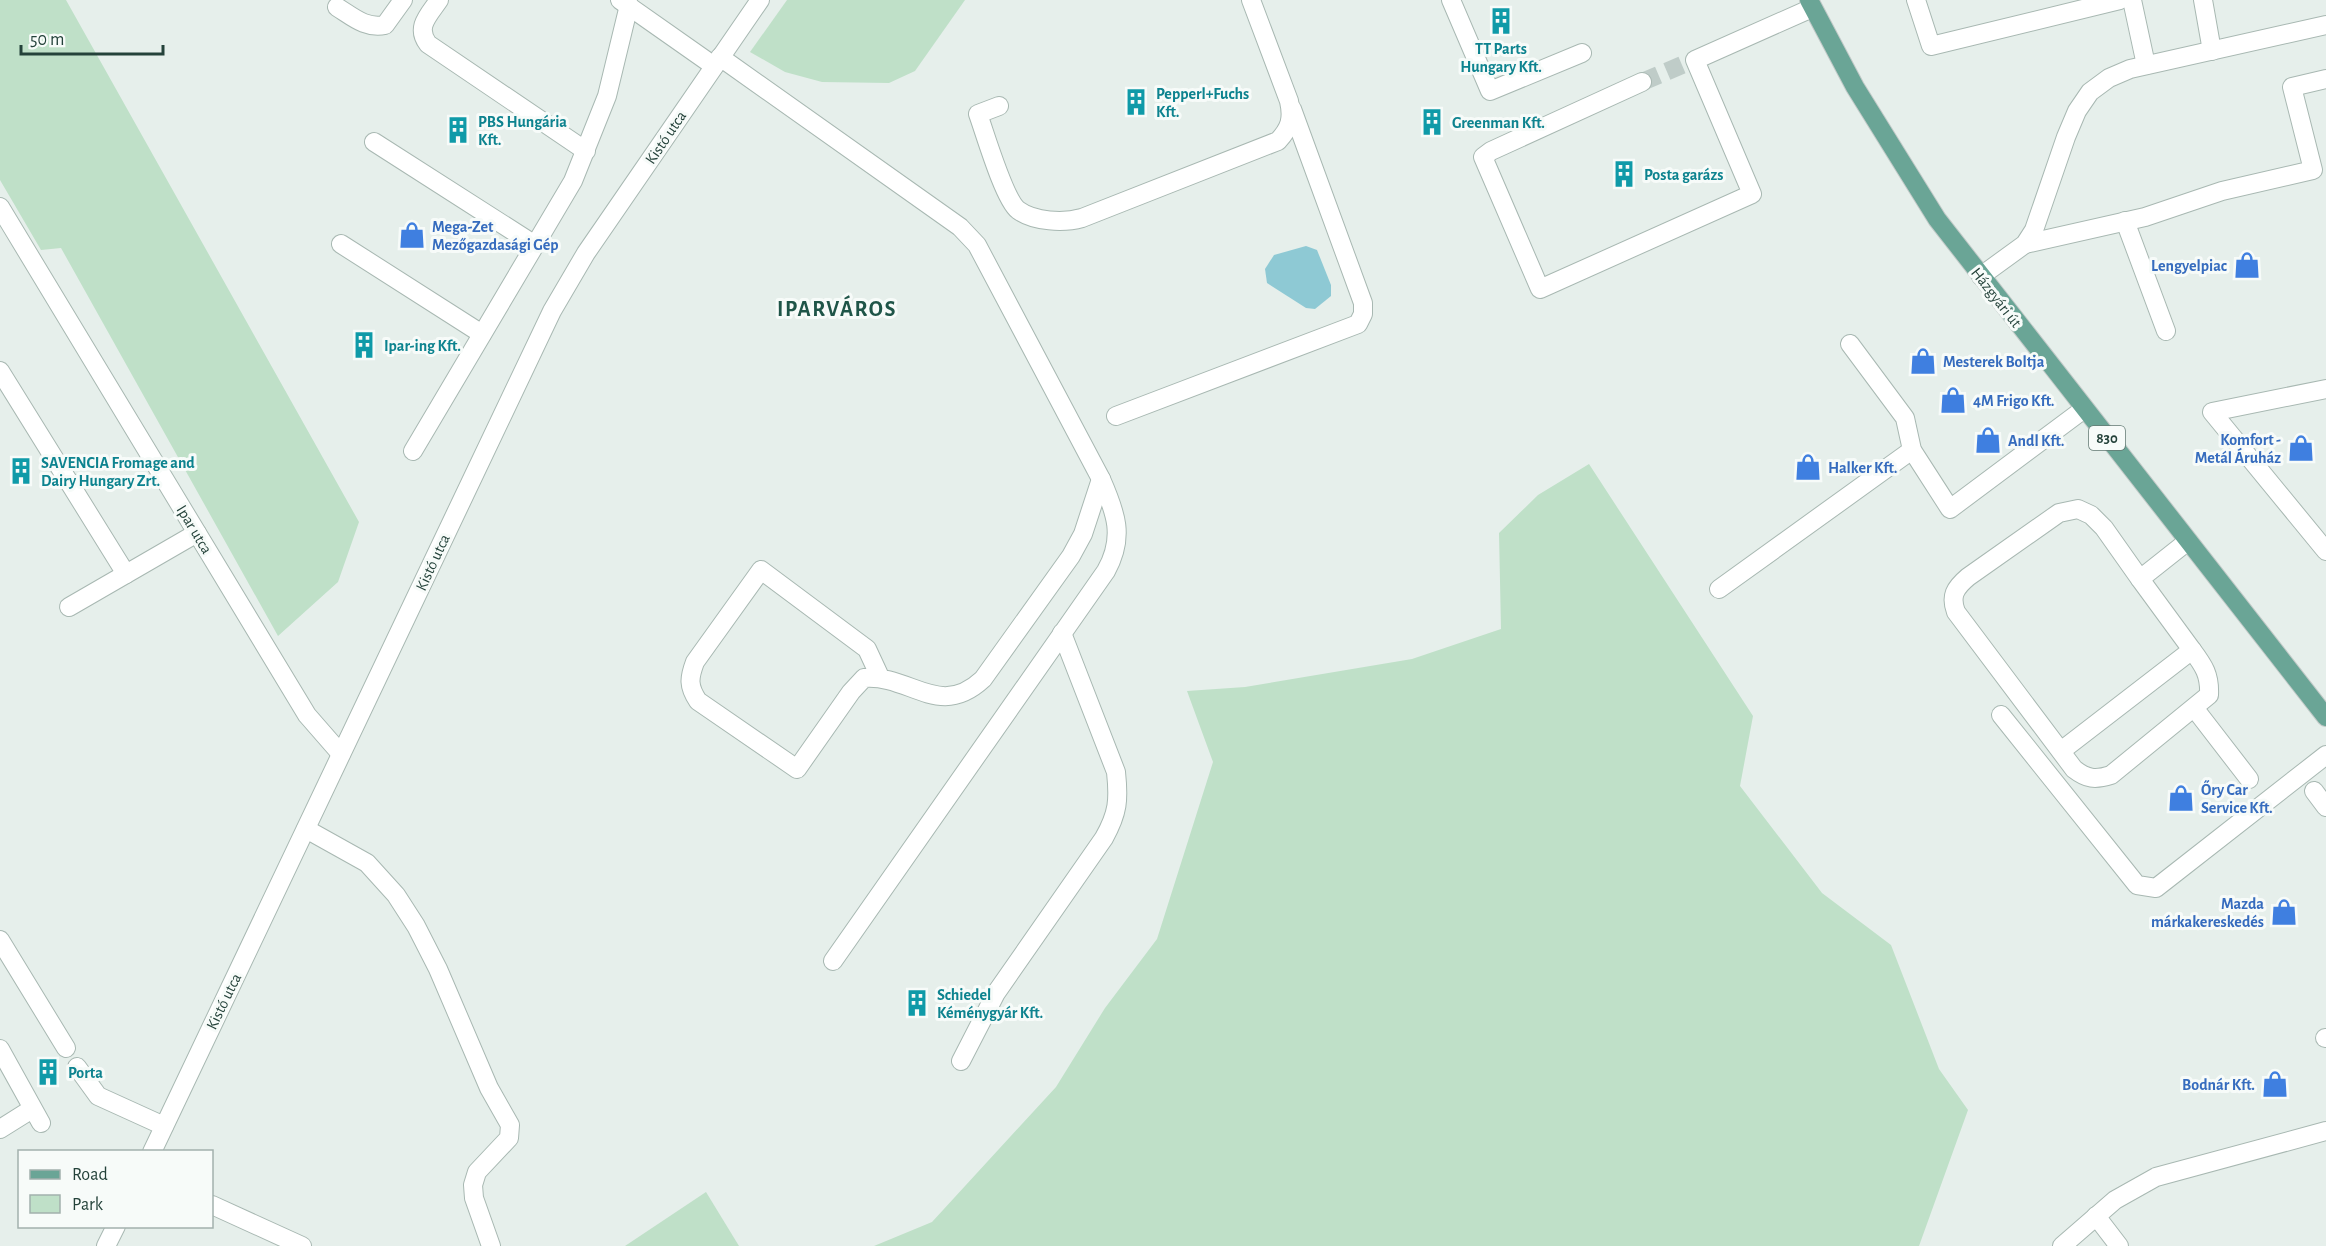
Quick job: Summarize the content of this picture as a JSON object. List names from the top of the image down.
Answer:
{
  "streets": {
    "main road": ["Házgyári út", "830"],
    "street": ["Kistó utca", "Ipar utca"]
  },
  "crossings": [
    ["Kistó utca", "Ipar utca"]
  ],
  "districts": ["IPARVÁROS"],
  "places": {
    "building": [
      "TT Parts Hungary Kft.",
      "Pepperl+Fuchs Kft.",
      "Greenman Kft.",
      "PBS Hungária Kft.",
      "Posta garázs",
      "Ipar-ing Kft.",
      "SAVENCIA Fromage and Dairy Hungary Zrt.",
      "Schiedel Kéménygyár Kft.",
      "Porta"
    ],
    "shop": [
      "Mega-Zet Mezőgazdasági Gép",
      "Lengyelpiac",
      "Mesterek Boltja",
      "4M Frigo Kft.",
      "Andl Kft.",
      "Komfort - Metál Áruház",
      "Halker Kft.",
      "Őry Car Service Kft.",
      "Mazda márkakereskedés",
      "Bodnár Kft."
    ]
  },
  "legend": ["Road", "Park"],
  "scale_bar": "50 m"
}
